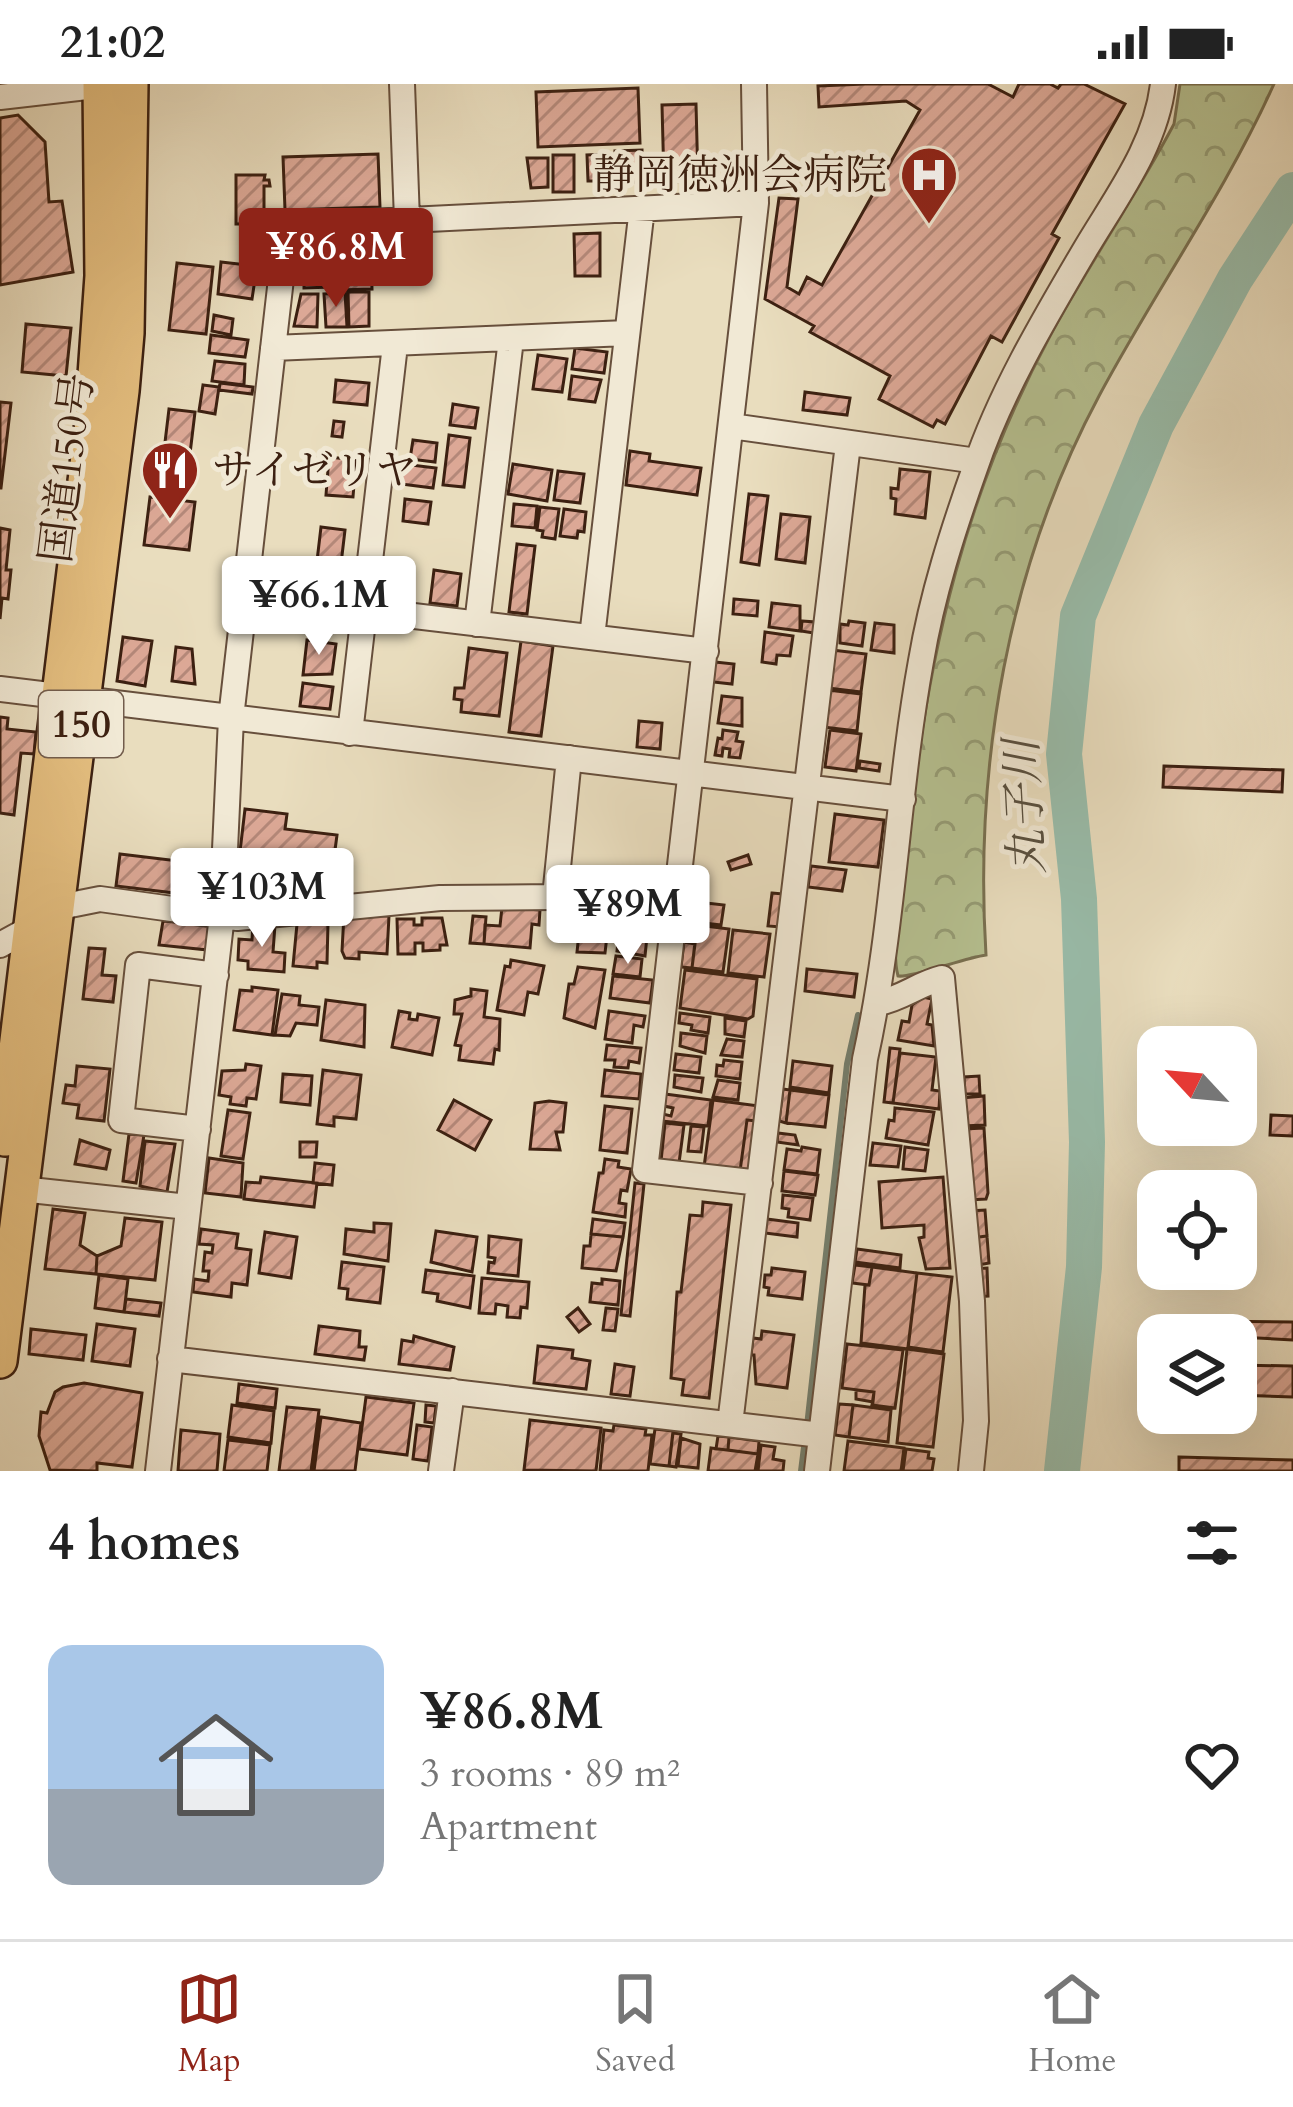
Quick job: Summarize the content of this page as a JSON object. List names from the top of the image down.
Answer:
{
  "streets": {
    "highway": ["国道150号", "150"]
  },
  "water": ["丸子川"],
  "places": {
    "hospital": ["静岡徳洲会病院"],
    "restaurant": ["サイゼリヤ"]
  },
  "north": "top left",
  "page": {
    "status": "21:02",
    "price": [
      "¥86.8M",
      "¥66.1M",
      "¥103M",
      "¥89M"
    ],
    "heading": "4 homes",
    "list": [
      {
        "name": "¥86.8M",
        "note": "3 rooms · 89 m² · Apartment"
      }
    ],
    "tabs": ["Map", "Saved", "Home"]
  }
}
